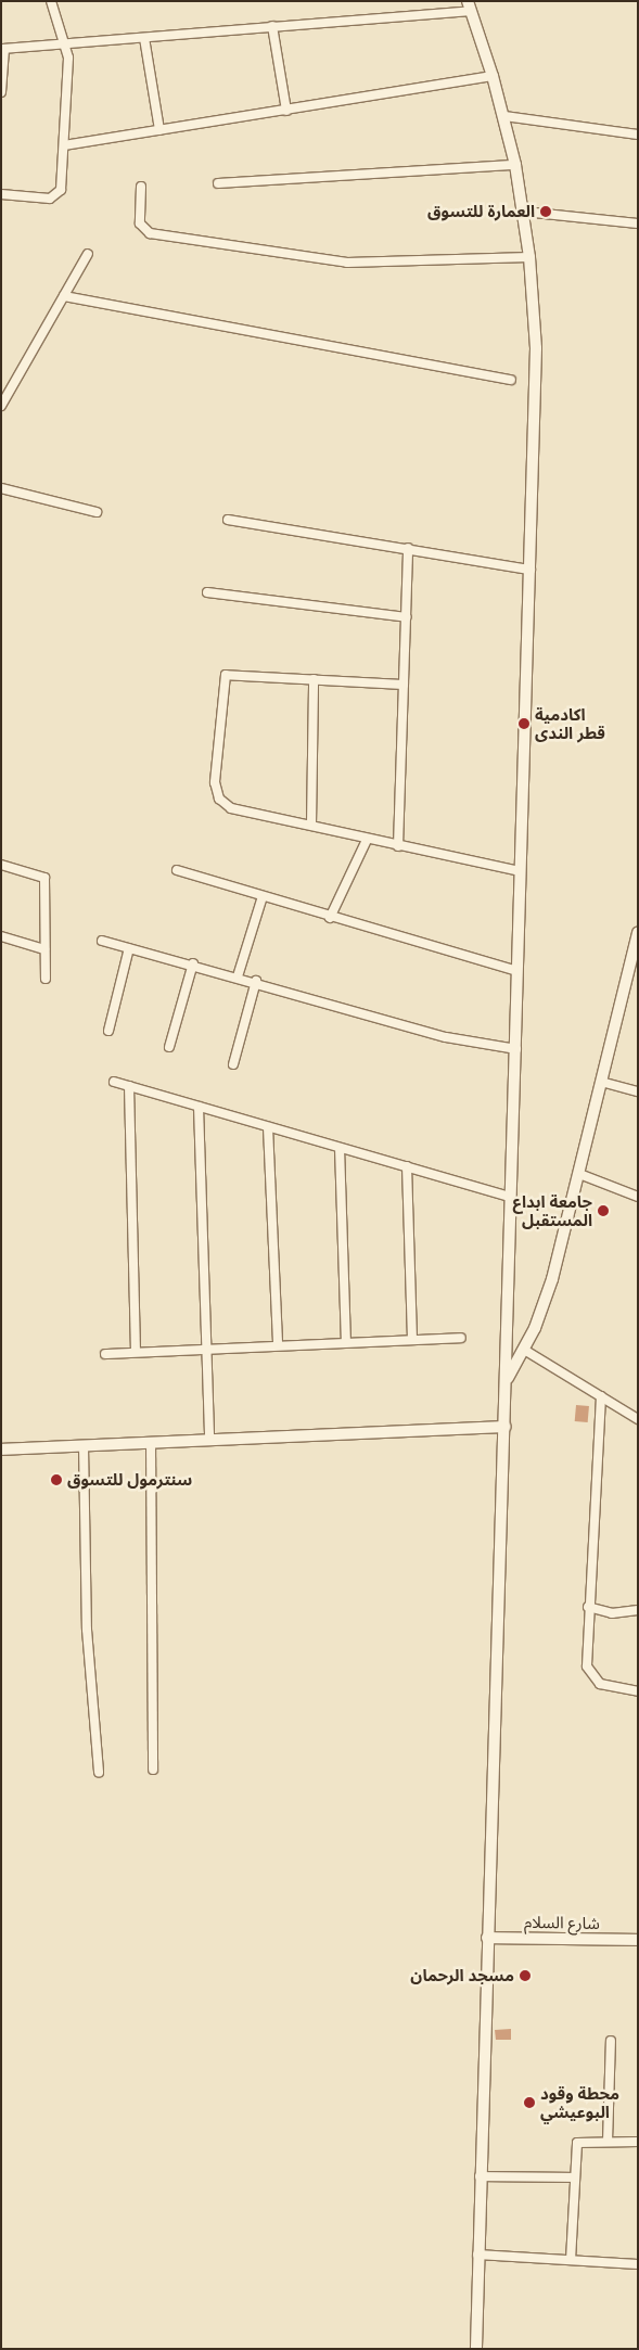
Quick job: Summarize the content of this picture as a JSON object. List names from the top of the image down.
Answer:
{
  "streets": {
    "street": ["شارع السلام"]
  },
  "places": [
    "العمارة للتسوق",
    "اكادمية قطر الندى",
    "جامعة ابداع المستقبل",
    "سنترمول للتسوق",
    "مسجد الرحمان",
    "محطة وقود البوعيشي"
  ]
}
